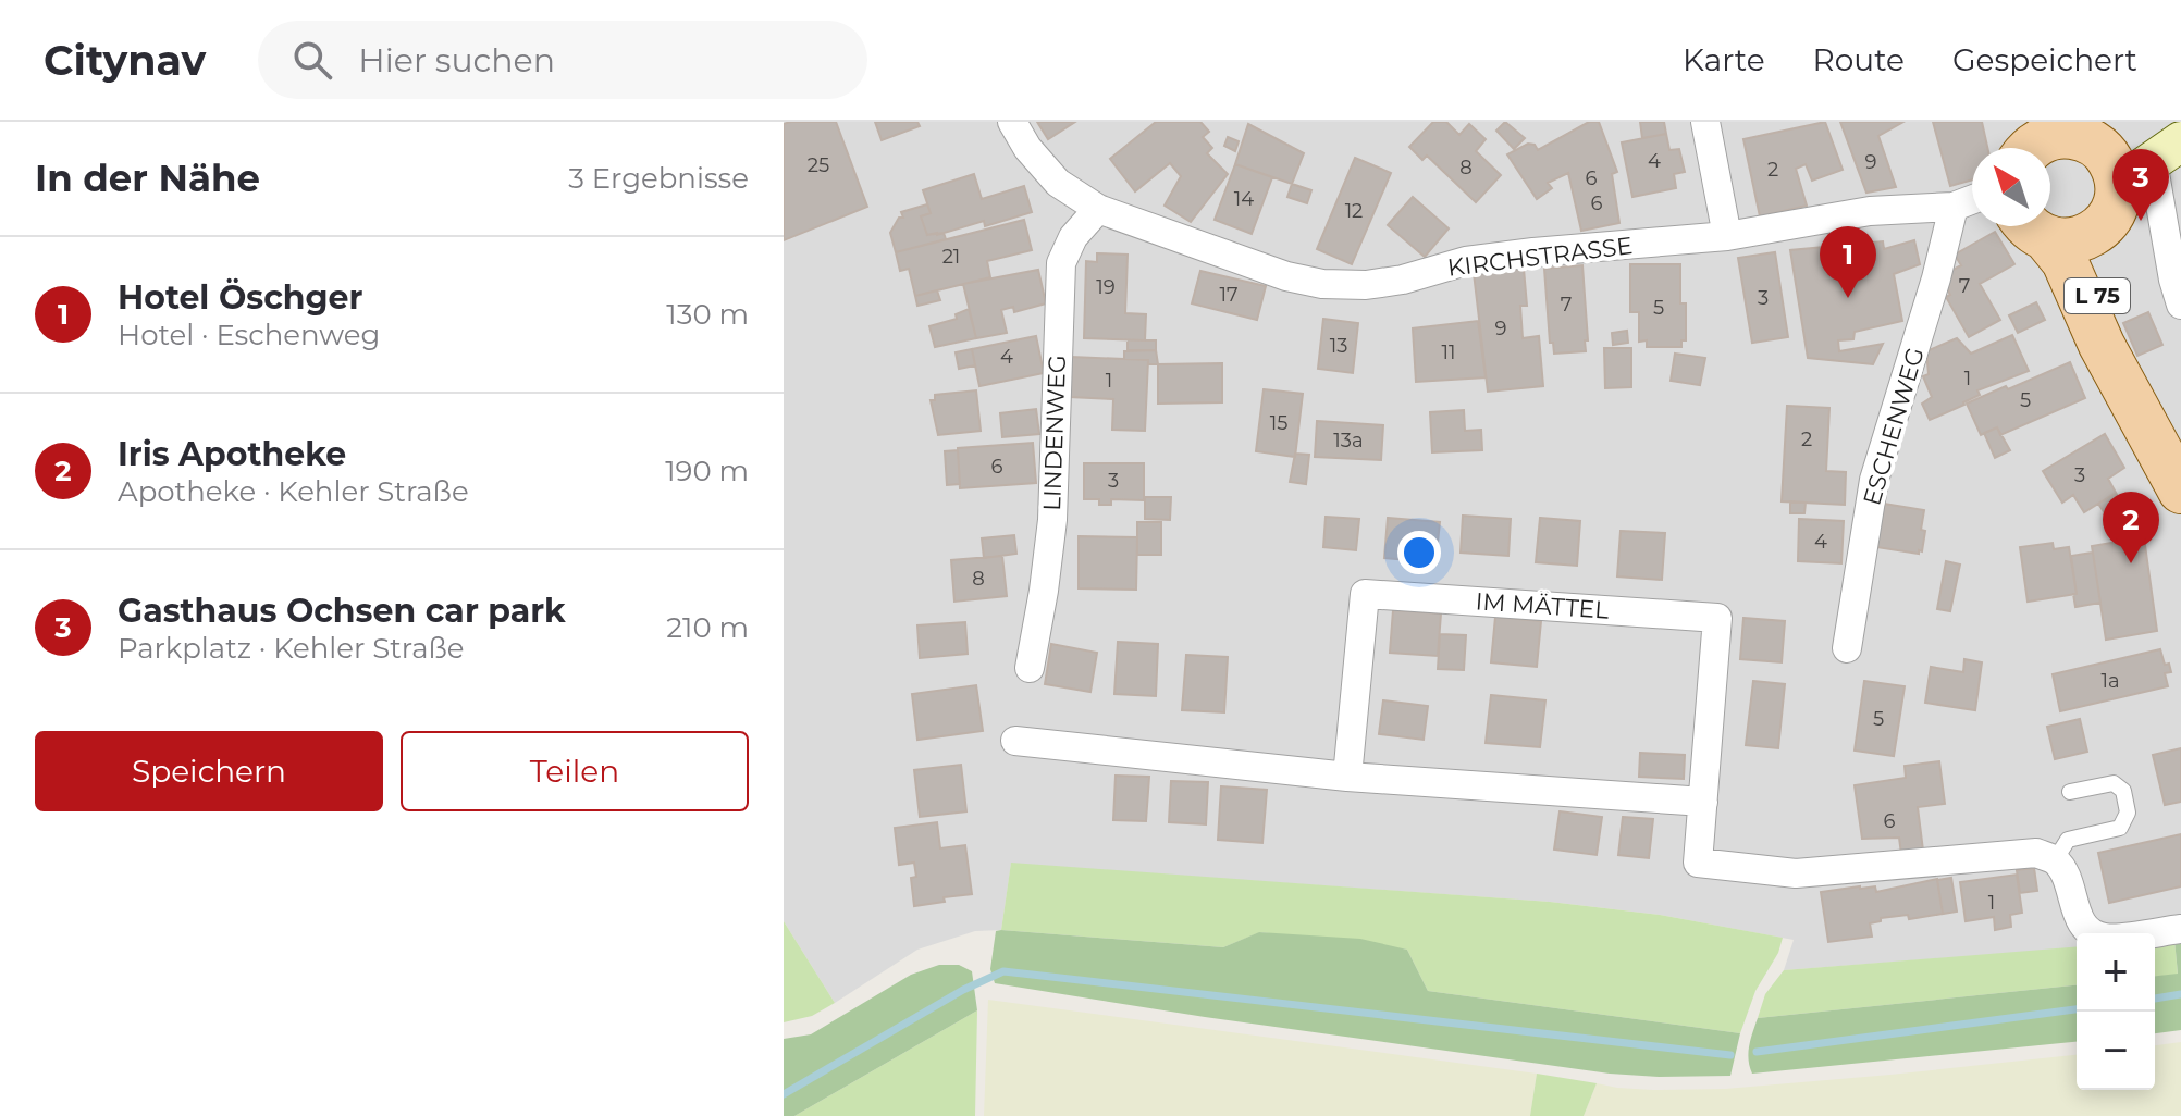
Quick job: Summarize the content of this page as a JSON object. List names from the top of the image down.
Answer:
{
  "streets": {
    "main road": ["L 75"],
    "street": [
      "KIRCHSTRASSE",
      "ESCHENWEG",
      "LINDENWEG",
      "IM MÄTTEL"
    ]
  },
  "crossings": [
    ["KIRCHSTRASSE", "ESCHENWEG"],
    ["KIRCHSTRASSE", "LINDENWEG"]
  ],
  "house_numbers": [
    "4",
    "9",
    "25",
    "8",
    "2",
    "6",
    "14",
    "6",
    "12",
    "21",
    "7",
    "19",
    "17",
    "3",
    "7",
    "5",
    "9",
    "13",
    "11",
    "4",
    "1",
    "1",
    "5",
    "15",
    "2",
    "13a",
    "6",
    "3",
    "3",
    "4",
    "8",
    "1a",
    "5",
    "6",
    "1"
  ],
  "north": "top left",
  "page": {
    "header": "Citynav",
    "search": "Hier suchen",
    "nav": ["Karte", "Route", "Gespeichert"],
    "heading": ["In der Nähe", "3 Ergebnisse"],
    "pins": ["3", "1", "2"],
    "list": [
      {
        "mark": "1",
        "name": "Hotel Öschger",
        "note": "Hotel · Eschenweg",
        "value": "130 m"
      },
      {
        "mark": "2",
        "name": "Iris Apotheke",
        "note": "Apotheke · Kehler Straße",
        "value": "190 m"
      },
      {
        "mark": "3",
        "name": "Gasthaus Ochsen car park",
        "note": "Parkplatz · Kehler Straße",
        "value": "210 m"
      }
    ],
    "buttons": ["Speichern", "Teilen"],
    "map_buttons": ["+", "−"]
  }
}
